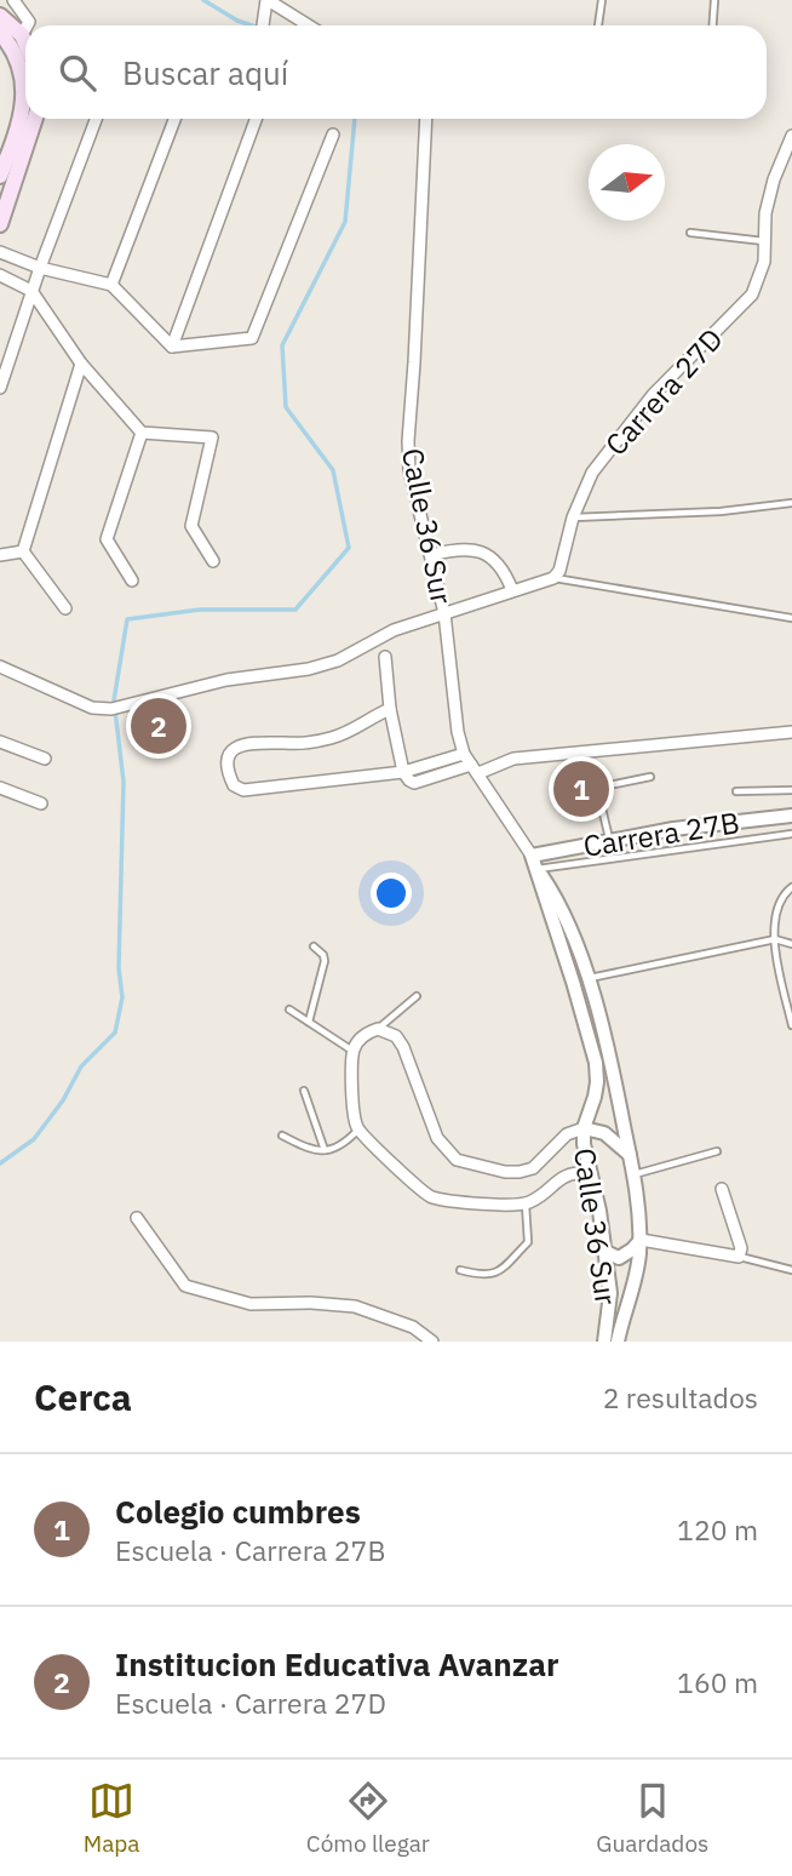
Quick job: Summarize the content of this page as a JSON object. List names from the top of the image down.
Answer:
{
  "streets": {
    "street": ["Carrera 27D", "Calle 36 Sur", "Carrera 27B"]
  },
  "crossings": [
    ["Calle 36 Sur", "Carrera 27B"]
  ],
  "north": "right",
  "page": {
    "search": "Buscar aquí",
    "pins": ["2", "1"],
    "heading": ["Cerca", "2 resultados"],
    "list": [
      {
        "mark": "1",
        "name": "Colegio cumbres",
        "note": "Escuela · Carrera 27B",
        "value": "120 m"
      },
      {
        "mark": "2",
        "name": "Institucion Educativa Avanzar",
        "note": "Escuela · Carrera 27D",
        "value": "160 m"
      }
    ],
    "nav": ["Mapa", "Cómo llegar", "Guardados"]
  }
}
